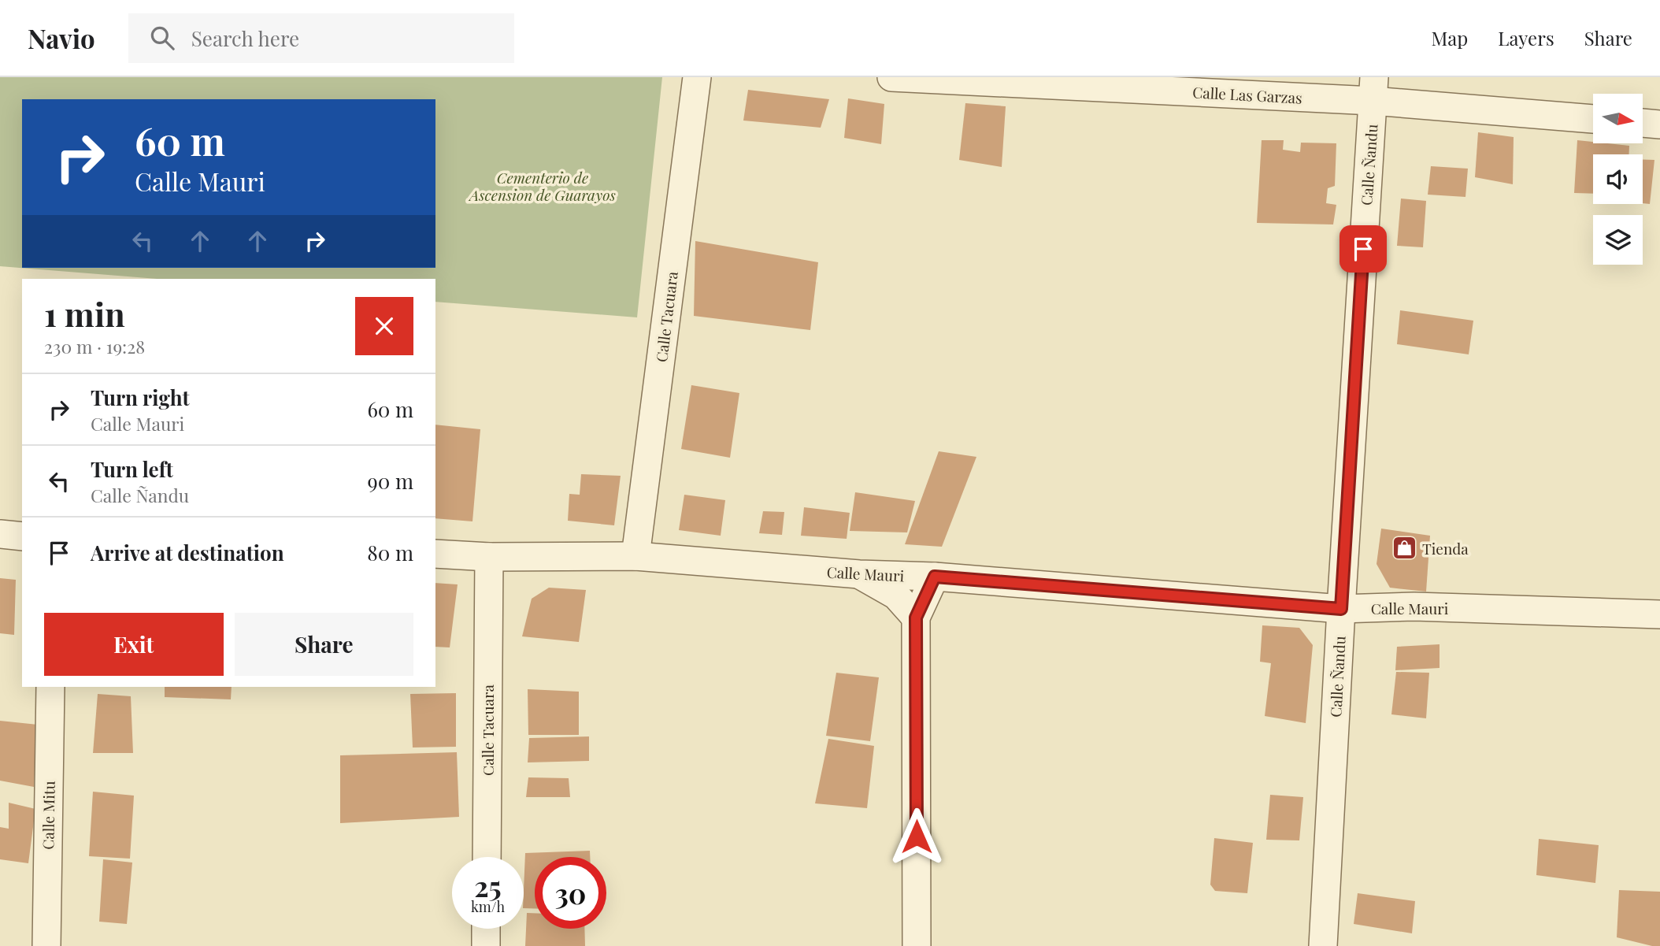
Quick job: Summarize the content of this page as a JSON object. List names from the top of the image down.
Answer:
{
  "streets": {
    "street": [
      "Calle Las Garzas",
      "Calle Ñandu",
      "Calle Tacuara",
      "Calle Mauri",
      "Calle Mitu"
    ]
  },
  "crossings": [
    ["Calle Las Garzas", "Calle Ñandu"],
    ["Calle Ñandu", "Calle Mauri"],
    ["Calle Tacuara", "Calle Mauri"]
  ],
  "parks": ["Cementerio de Ascension de Guarayos"],
  "places": {
    "shop": ["Tienda"]
  },
  "north": "right",
  "page": {
    "header": "Navio",
    "search": "Search here",
    "nav": ["Map", "Layers", "Share"],
    "turn": ["60 m", "Calle Mauri"],
    "heading": ["1 min", "230 m · 19:28"],
    "list": [
      {
        "name": "Turn right",
        "note": "Calle Mauri",
        "value": "60 m"
      },
      {
        "name": "Turn left",
        "note": "Calle Ñandu",
        "value": "90 m"
      },
      {
        "name": "Arrive at destination",
        "value": "80 m"
      }
    ],
    "buttons": ["Exit", "Share"],
    "speed": "25 km/h",
    "limit": "30"
  }
}
